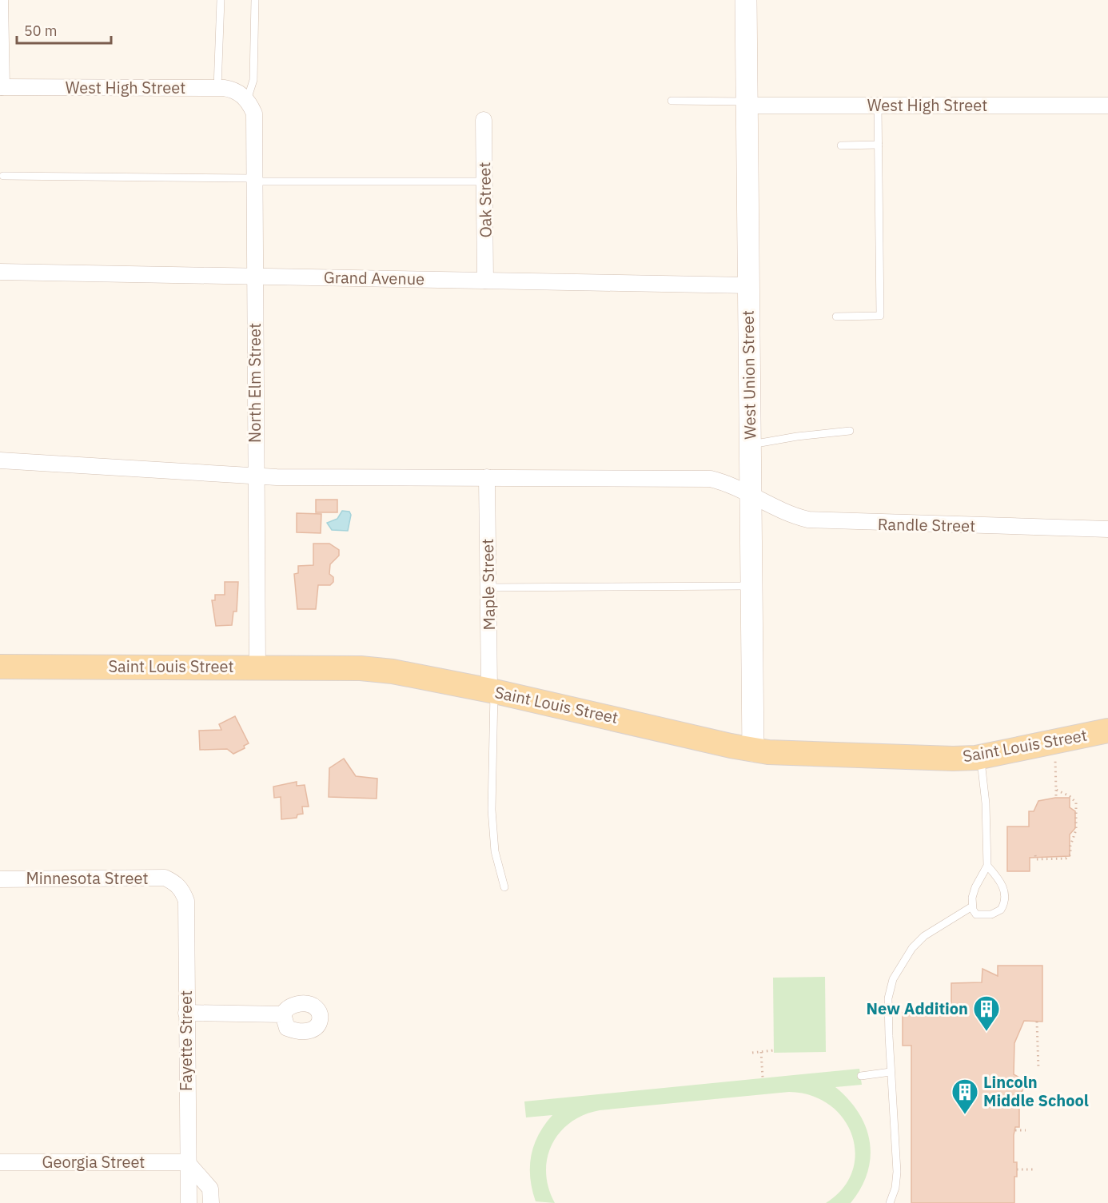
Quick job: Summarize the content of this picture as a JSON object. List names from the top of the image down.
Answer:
{
  "streets": {
    "main road": ["Saint Louis Street"],
    "street": [
      "West High Street",
      "Oak Street",
      "Grand Avenue",
      "West Union Street",
      "North Elm Street",
      "Randle Street",
      "Maple Street",
      "Minnesota Street",
      "Fayette Street",
      "Georgia Street"
    ]
  },
  "crossings": [
    ["West High Street", "West Union Street"],
    ["West High Street", "North Elm Street"],
    ["Oak Street", "Grand Avenue"],
    ["Grand Avenue", "West Union Street"],
    ["Grand Avenue", "North Elm Street"],
    ["West Union Street", "Randle Street"],
    ["West Union Street", "Saint Louis Street"],
    ["North Elm Street", "Randle Street"],
    ["North Elm Street", "Saint Louis Street"],
    ["Randle Street", "Maple Street"],
    ["Maple Street", "Saint Louis Street"],
    ["Minnesota Street", "Fayette Street"],
    ["Fayette Street", "Georgia Street"]
  ],
  "places": {
    "building": ["New Addition", "Lincoln Middle School"]
  },
  "scale_bar": "50 m"
}
